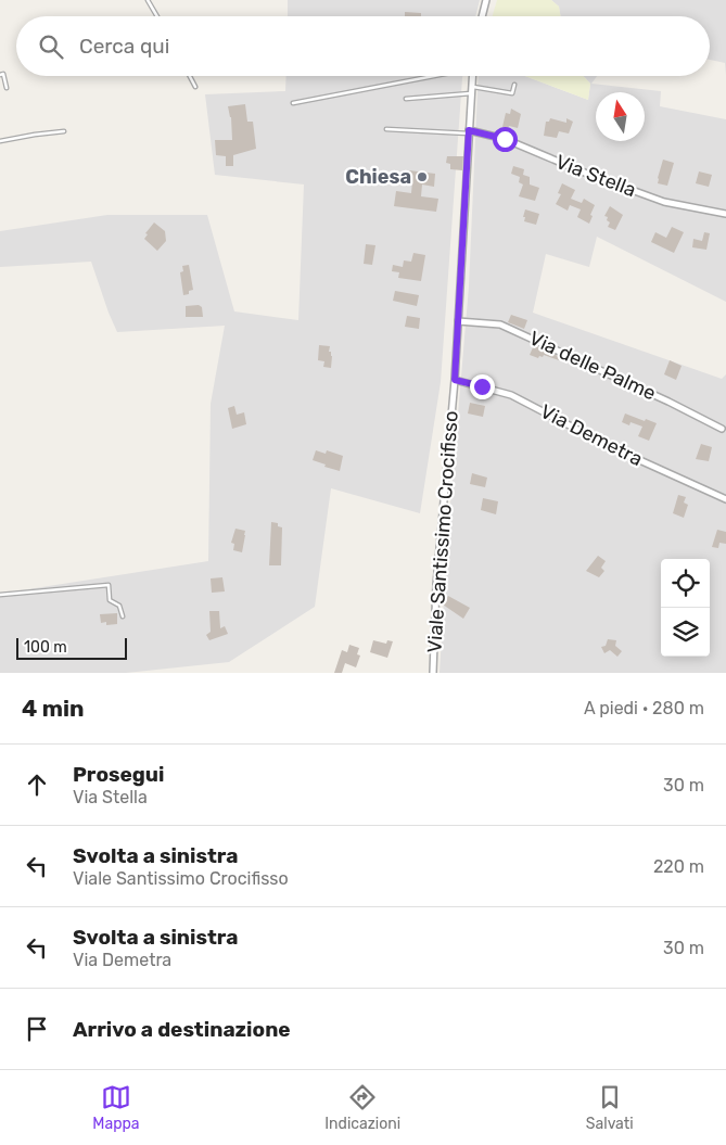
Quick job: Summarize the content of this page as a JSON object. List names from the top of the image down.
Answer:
{
  "streets": {
    "street": [
      "Via Stella",
      "Via delle Palme",
      "Via Demetra",
      "Viale Santissimo Crocifisso"
    ]
  },
  "crossings": [
    ["Via Stella", "Viale Santissimo Crocifisso"],
    ["Via delle Palme", "Viale Santissimo Crocifisso"],
    ["Via Demetra", "Viale Santissimo Crocifisso"]
  ],
  "places": ["Chiesa"],
  "scale_bar": "100 m",
  "north": "top",
  "page": {
    "search": "Cerca qui",
    "scale": "100 m",
    "heading": ["4 min", "A piedi · 280 m"],
    "list": [
      ["Prosegui", "Via Stella", "30 m"],
      ["Svolta a sinistra", "Viale Santissimo Crocifisso", "220 m"],
      ["Svolta a sinistra", "Via Demetra", "30 m"],
      "Arrivo a destinazione"
    ],
    "nav": ["Mappa", "Indicazioni", "Salvati"]
  }
}
